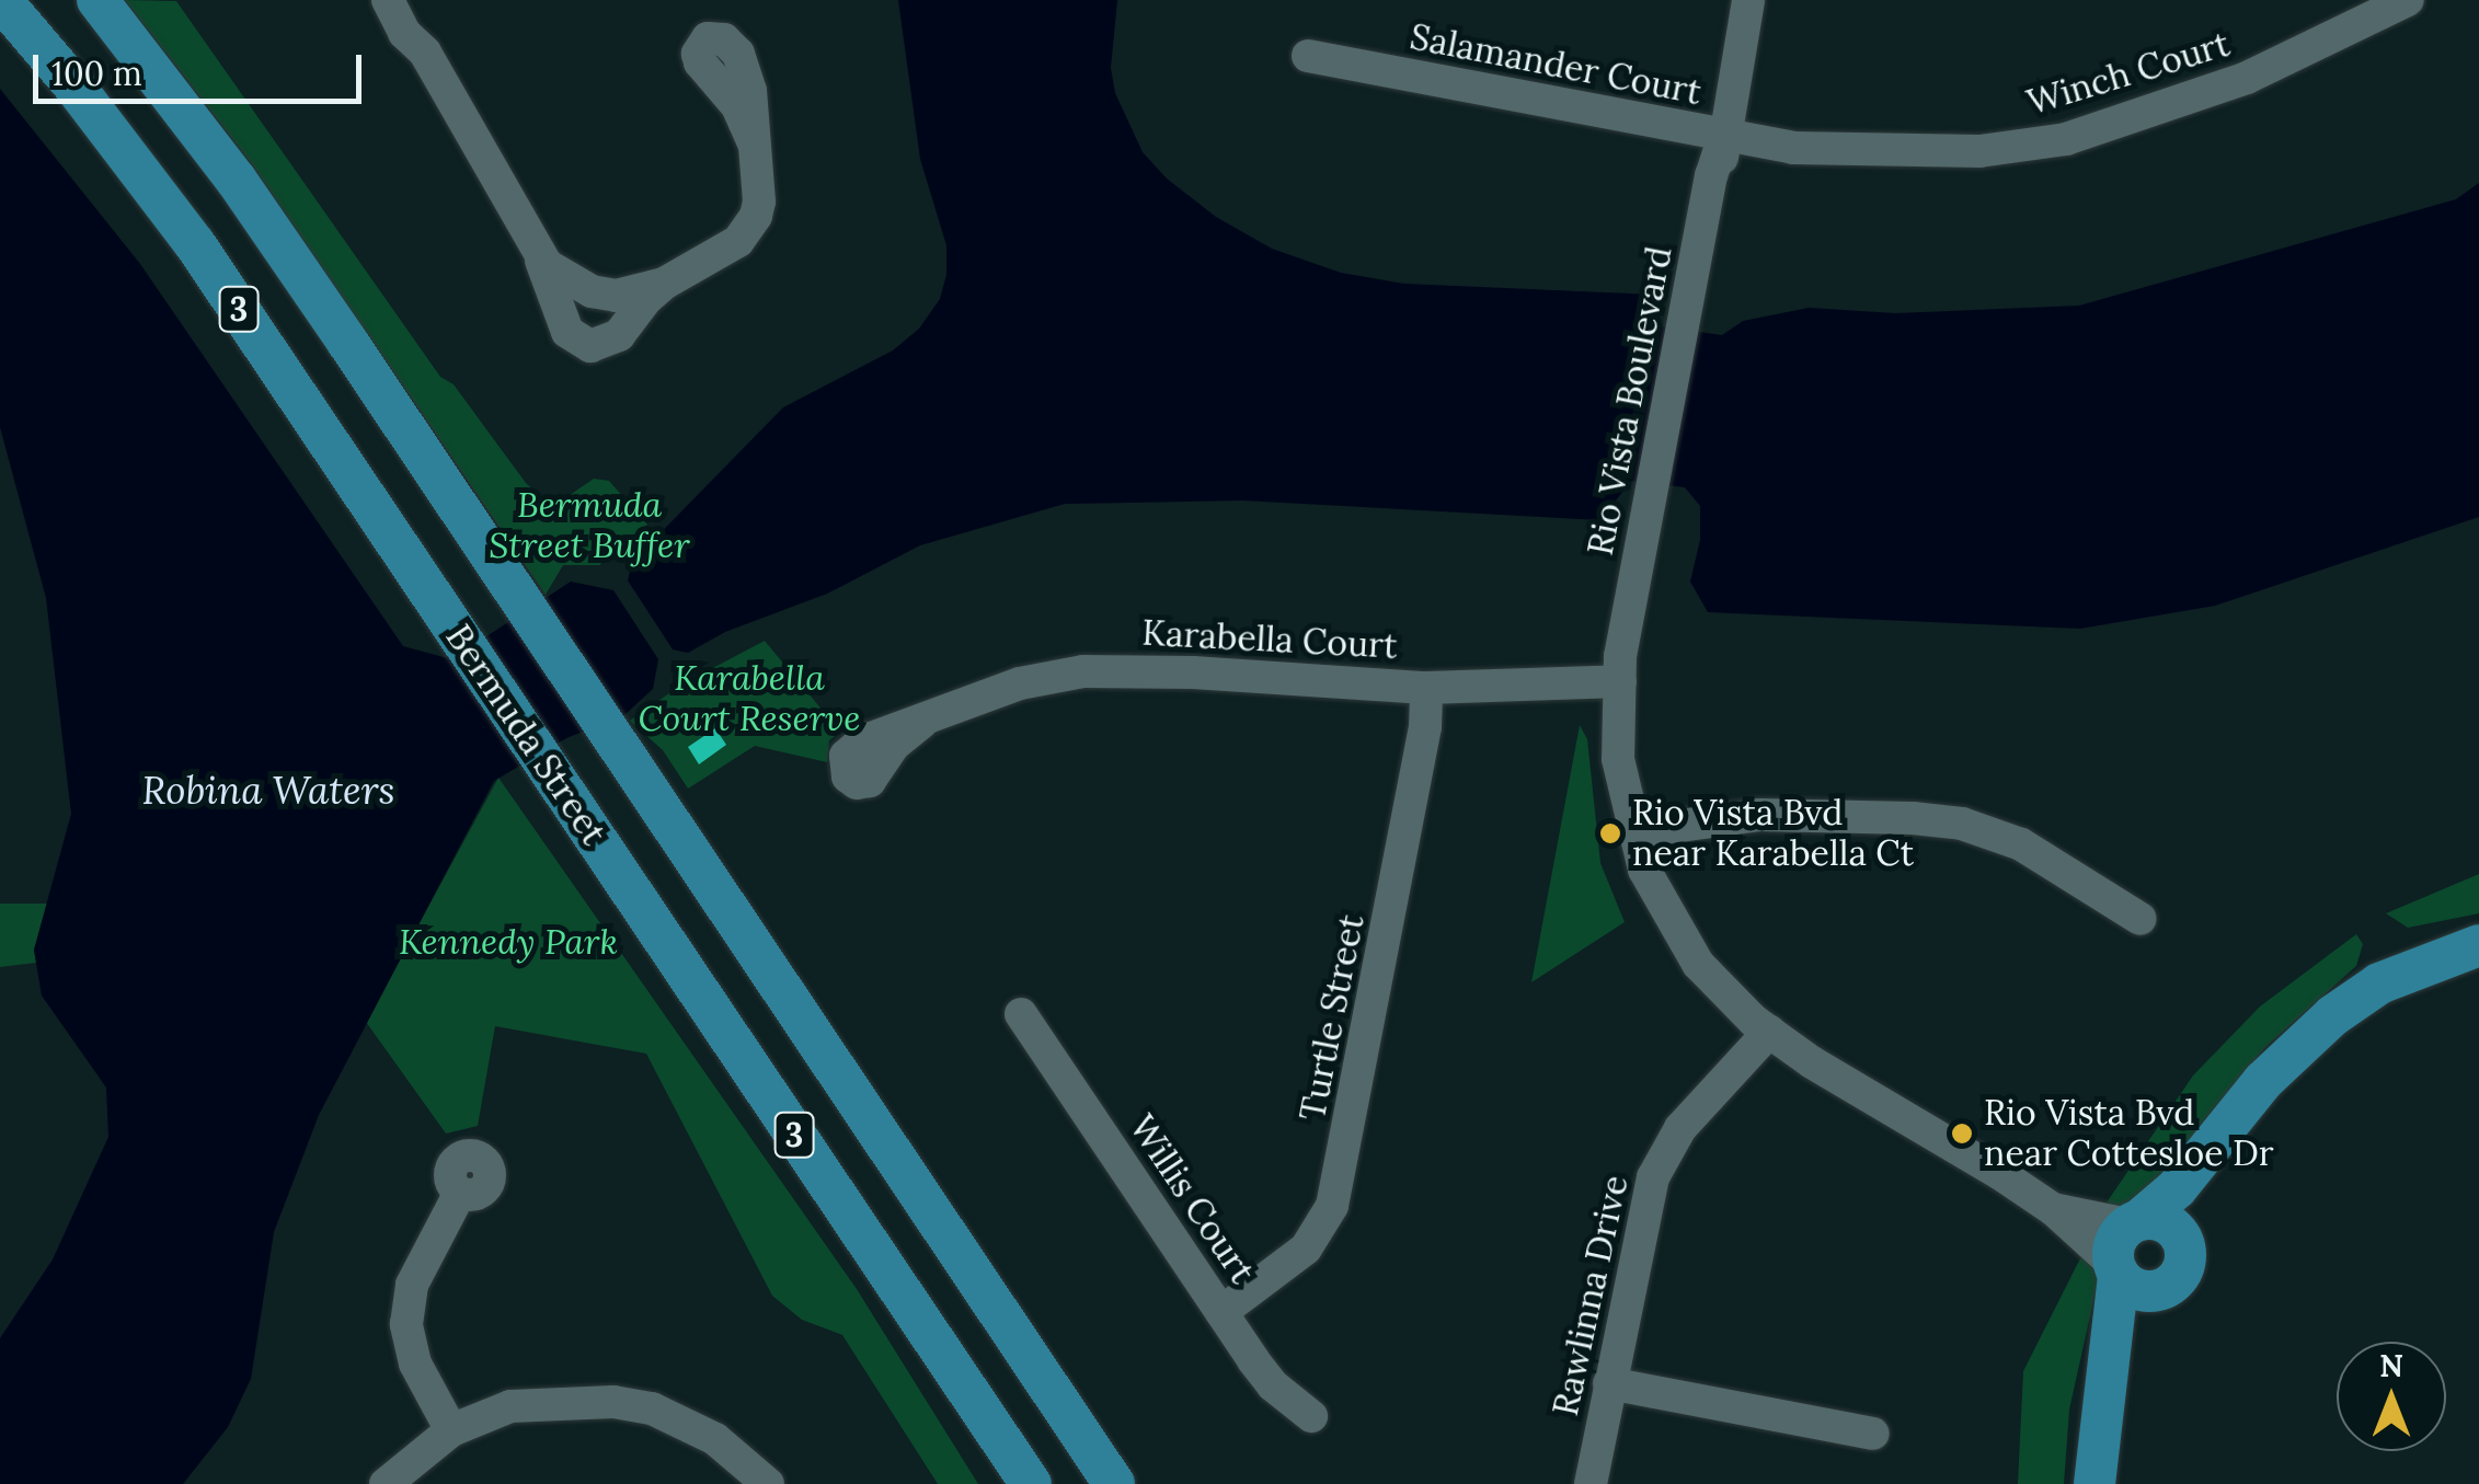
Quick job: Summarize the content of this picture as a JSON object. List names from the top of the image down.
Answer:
{
  "streets": {
    "main road": ["3", "Bermuda Street"],
    "street": [
      "Salamander Court",
      "Winch Court",
      "Rio Vista Boulevard",
      "Karabella Court",
      "Turtle Street",
      "Willis Court",
      "Rawlinna Drive"
    ]
  },
  "crossings": [
    ["Salamander Court", "Winch Court"],
    ["Salamander Court", "Rio Vista Boulevard"],
    ["Winch Court", "Rio Vista Boulevard"],
    ["Rio Vista Boulevard", "Karabella Court"],
    ["Rio Vista Boulevard", "Rawlinna Drive"],
    ["Karabella Court", "Turtle Street"],
    ["Turtle Street", "Willis Court"]
  ],
  "water": ["Robina Waters"],
  "parks": ["Bermuda Street Buffer", "Karabella Court Reserve", "Kennedy Park"],
  "places": ["Rio Vista Bvd near Karabella Ct", "Rio Vista Bvd near Cottesloe Dr"],
  "scale_bar": "100 m",
  "north": "top"
}
